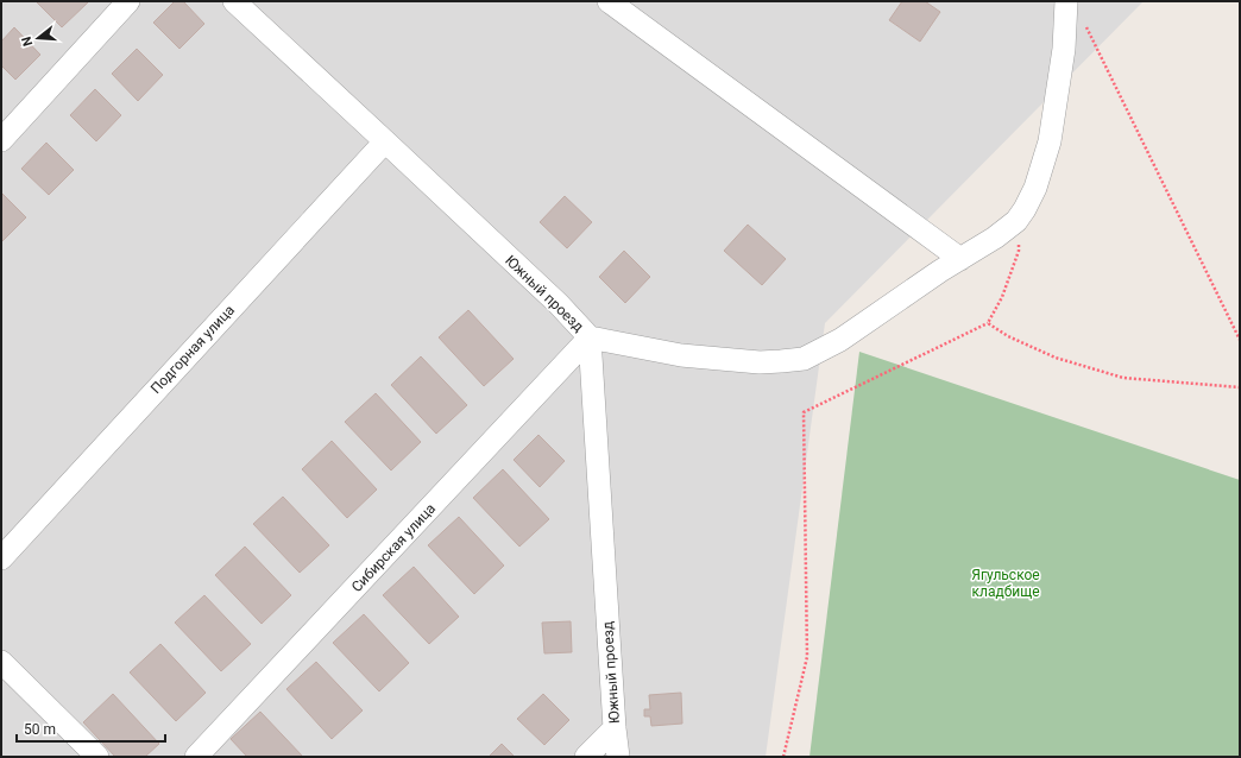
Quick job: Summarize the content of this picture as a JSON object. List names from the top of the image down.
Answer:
{
  "streets": {
    "street": ["Южный проезд", "Подгорная улица", "Сибирская улица"]
  },
  "crossings": [
    ["Южный проезд", "Подгорная улица"],
    ["Южный проезд", "Сибирская улица"]
  ],
  "parks": ["Ягульское кладбище"],
  "scale_bar": "50 m",
  "north": "left"
}
